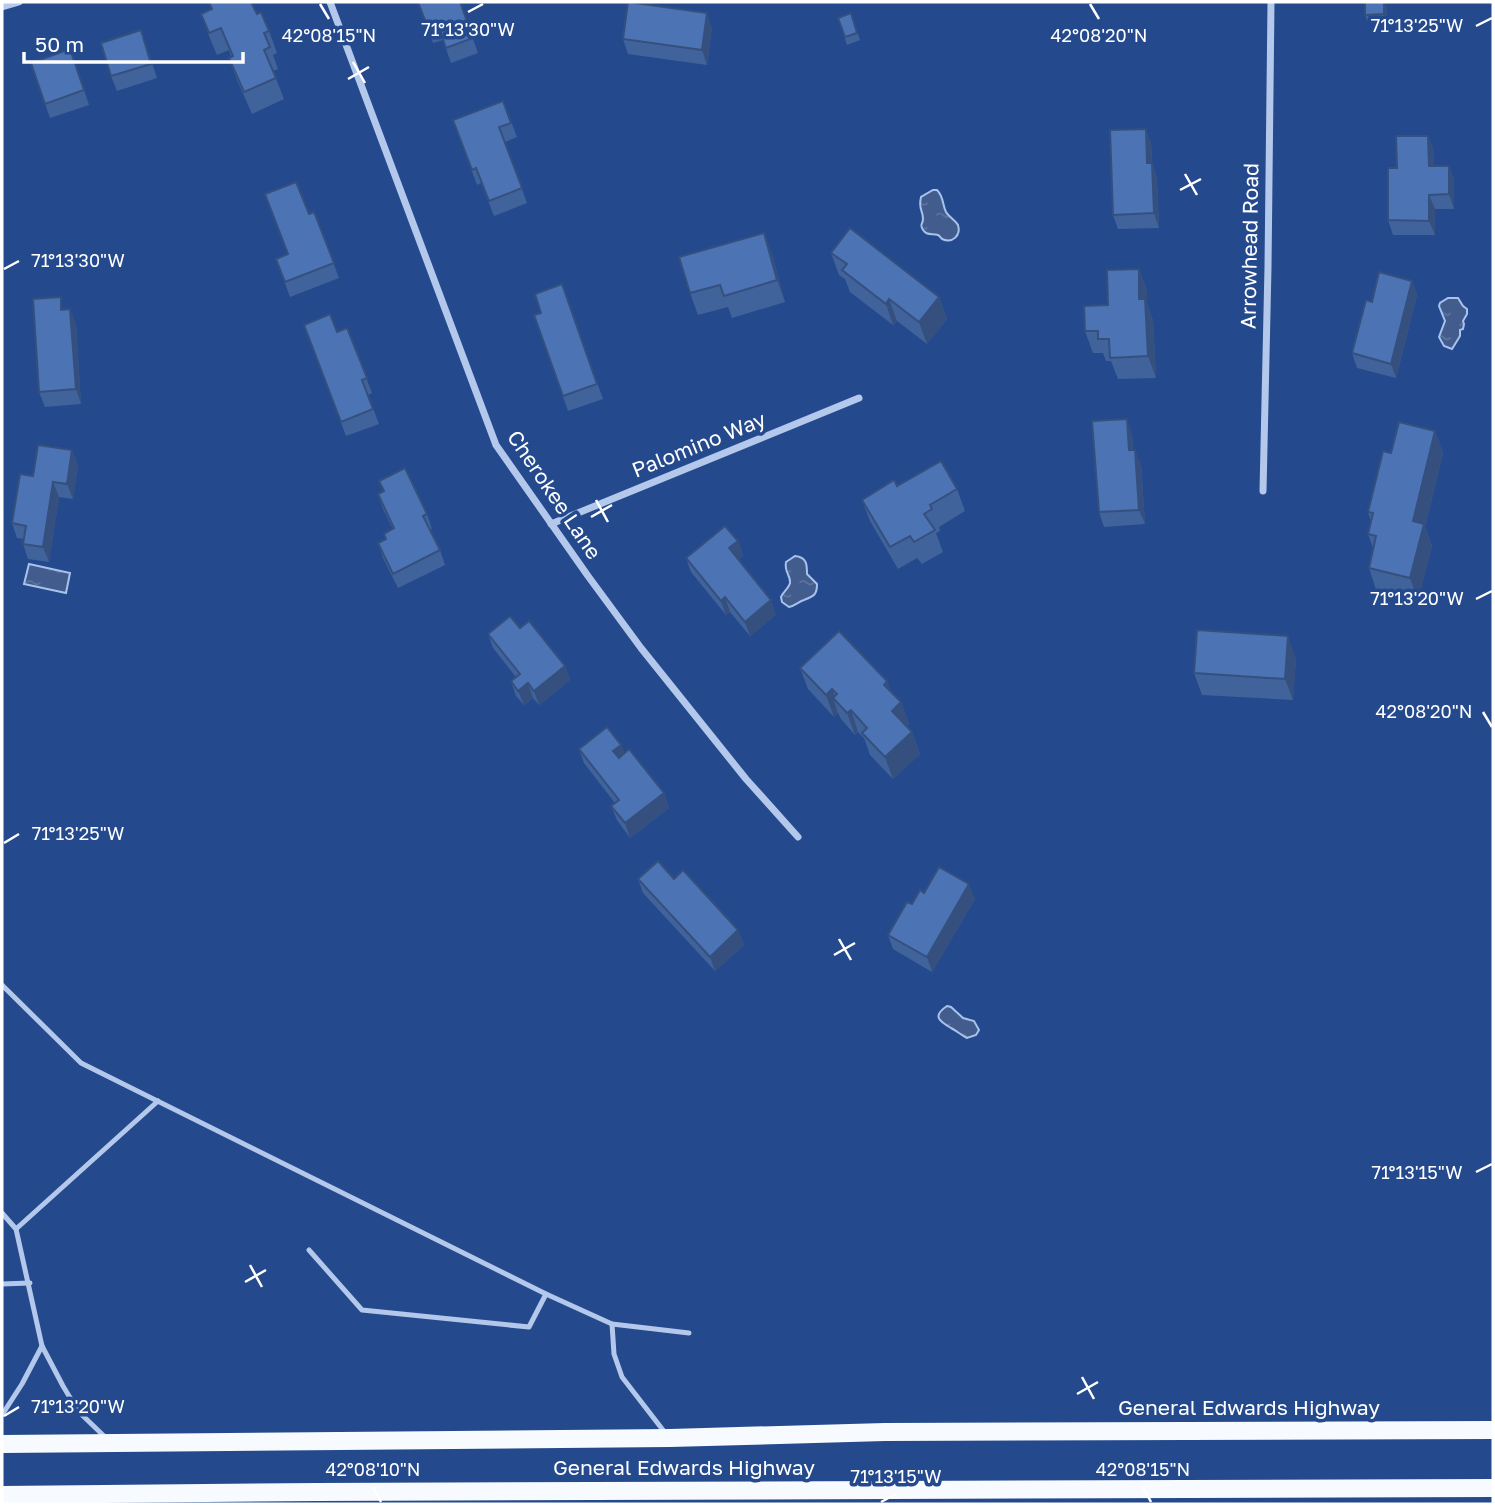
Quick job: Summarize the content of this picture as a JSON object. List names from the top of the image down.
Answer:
{
  "streets": {
    "main road": ["General Edwards Highway"],
    "street": ["Arrowhead Road", "Palomino Way", "Cherokee Lane"]
  },
  "crossings": [
    ["Palomino Way", "Cherokee Lane"]
  ],
  "scale_bar": "50 m",
  "coordinates": [
    "71°13'25\"W",
    "71°13'30\"W",
    "42°08'15\"N",
    "42°08'20\"N",
    "71°13'20\"W",
    "71°13'15\"W",
    "42°08'10\"N"
  ]
}
